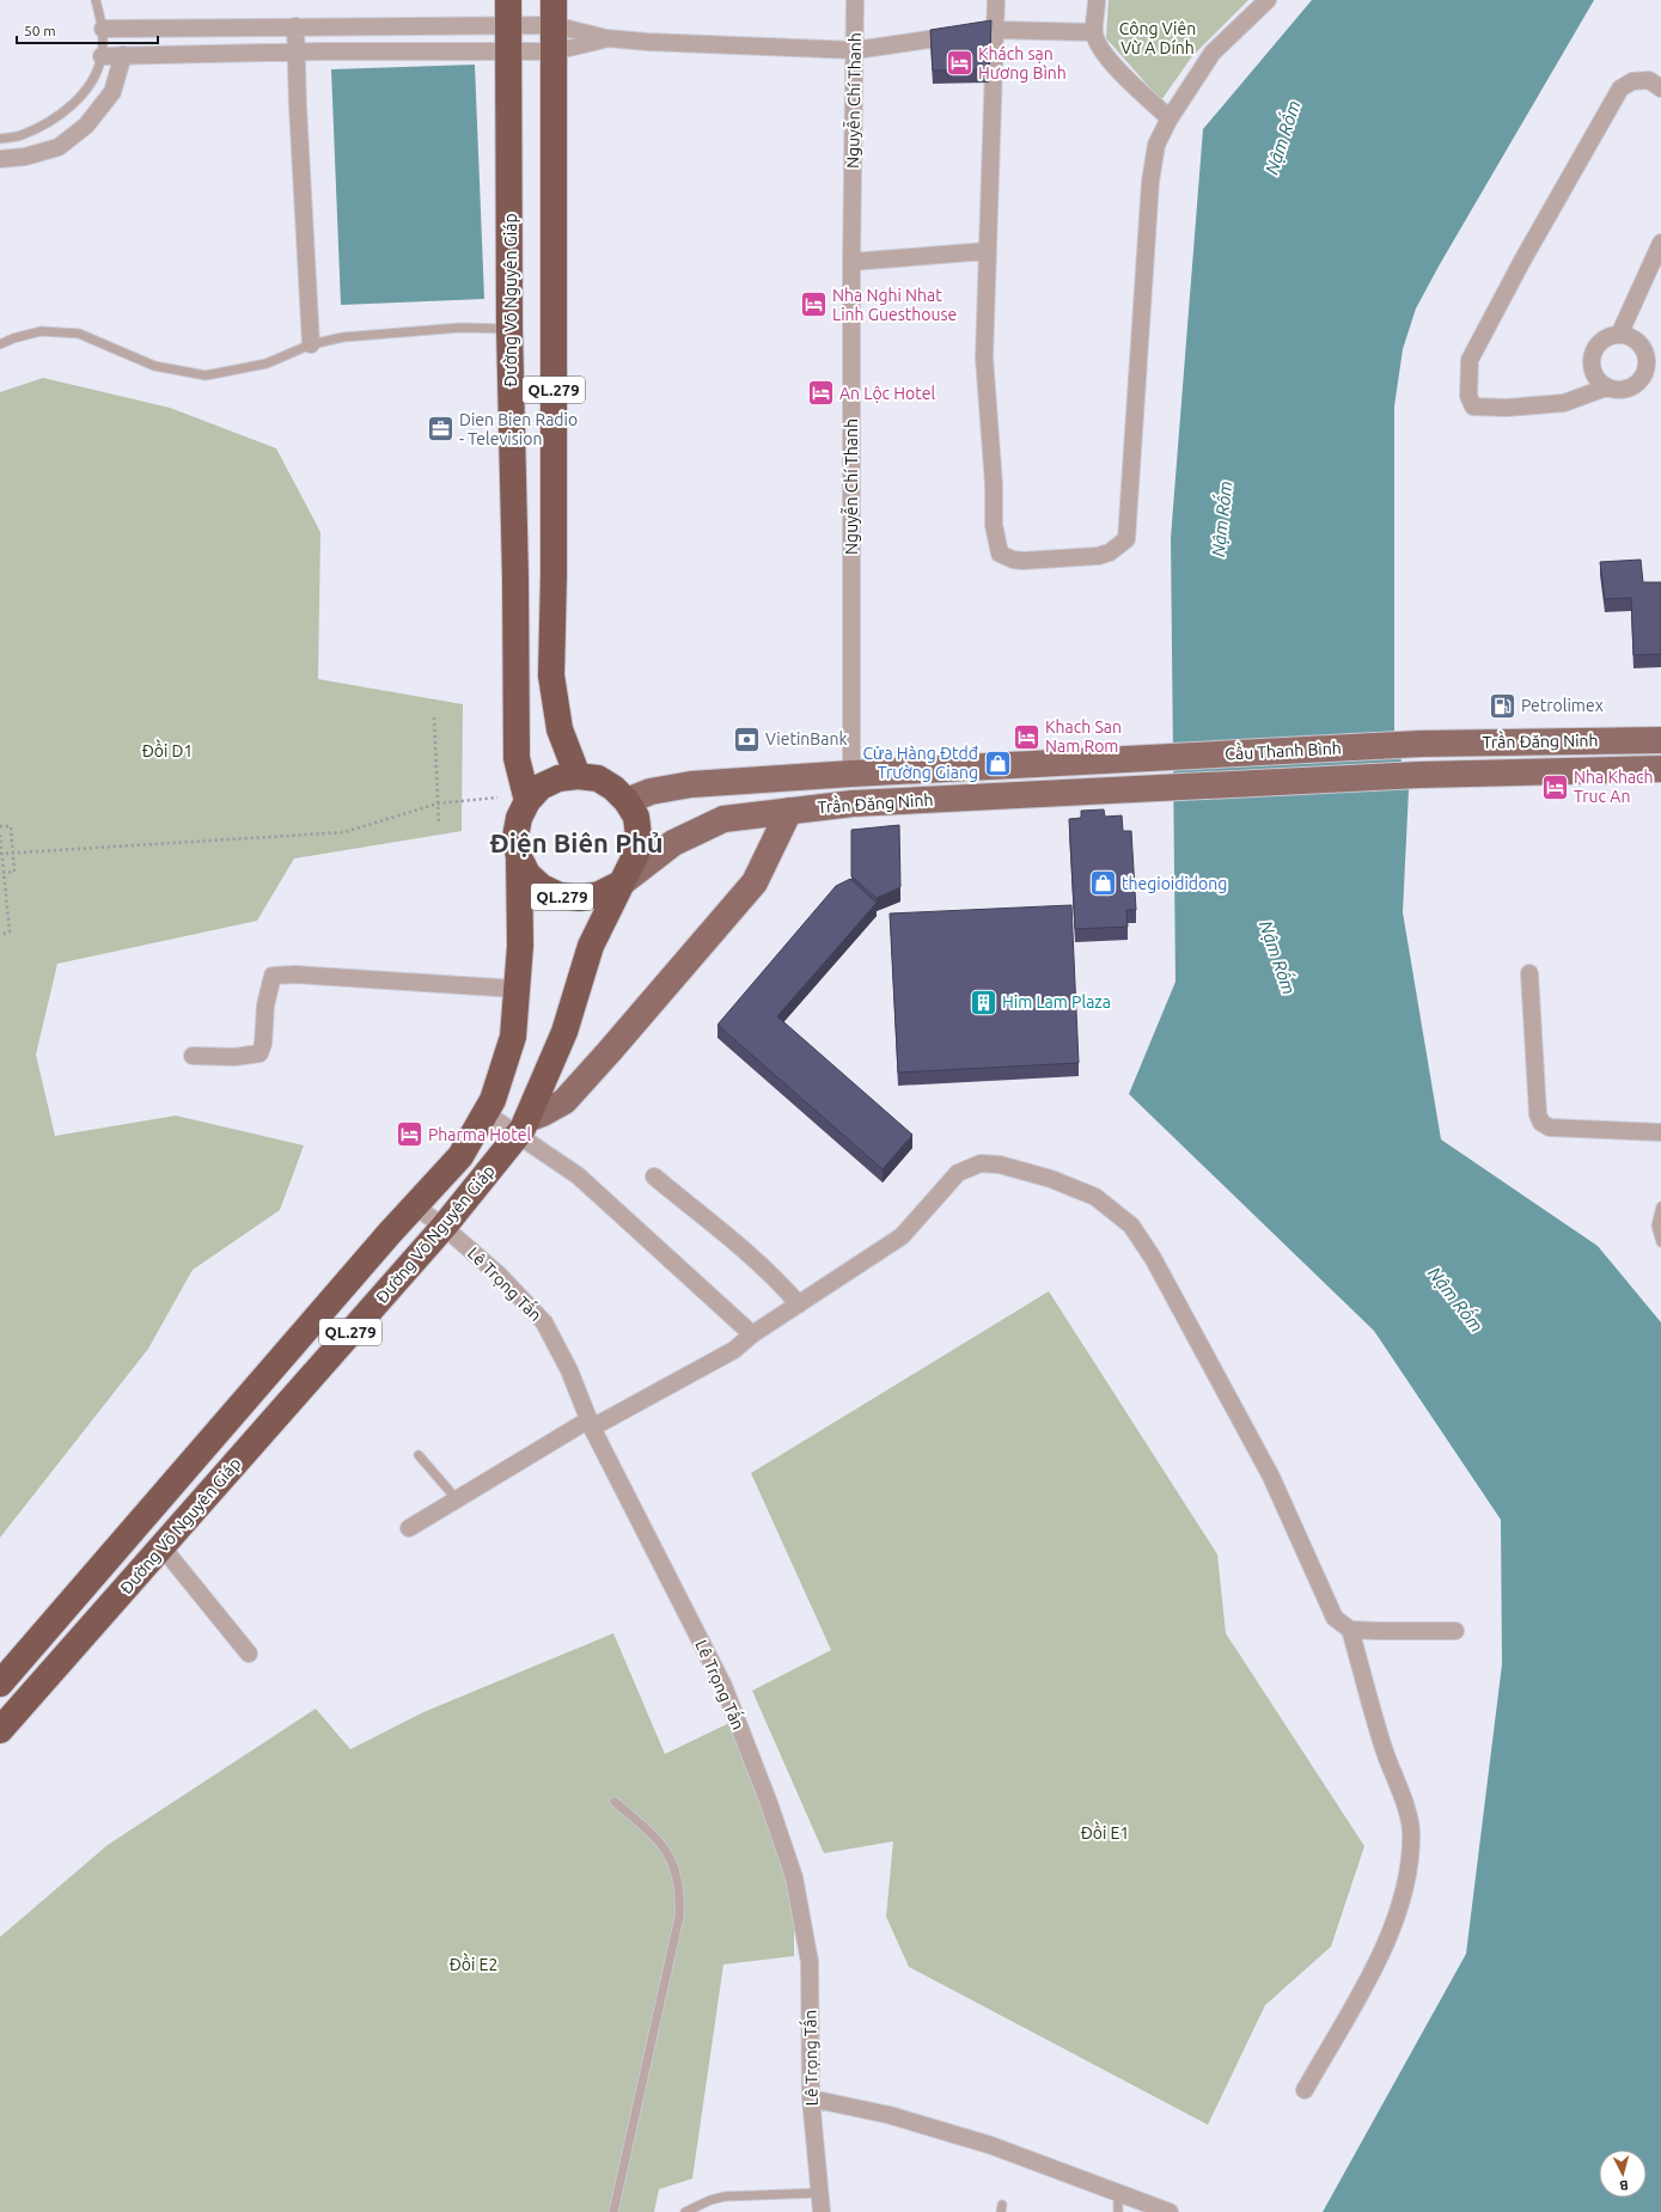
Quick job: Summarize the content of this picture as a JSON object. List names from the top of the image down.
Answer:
{
  "streets": {
    "highway": ["Đường Võ Nguyên Giáp", "QL.279"],
    "main road": ["Trần Đăng Ninh", "Cầu Thanh Bình"],
    "street": ["Nguyễn Chí Thanh", "Lê Trọng Tấn"]
  },
  "crossings": [
    ["Nguyễn Chí Thanh", "Trần Đăng Ninh"],
    ["Đường Võ Nguyên Giáp", "QL.279"],
    ["Đường Võ Nguyên Giáp", "Trần Đăng Ninh"],
    ["Đường Võ Nguyên Giáp", "Lê Trọng Tấn"],
    ["QL.279", "Trần Đăng Ninh"],
    ["Trần Đăng Ninh", "Cầu Thanh Bình"]
  ],
  "districts": ["Điện Biên Phủ"],
  "water": ["Nậm Rốm"],
  "parks": [
    "Công Viên Vừ A Dính",
    "Đồi D1",
    "Đồi E1",
    "Đồi E2"
  ],
  "places": {
    "hotel": [
      "Khách sạn Hương Bình",
      "Nha Nghi Nhat Linh Guesthouse",
      "An Lộc Hotel",
      "Khach San Nam Rom",
      "Nha Khach Truc An",
      "Pharma Hotel"
    ],
    "office": ["Dien Bien Radio - Television"],
    "fuel station": ["Petrolimex"],
    "bank": ["VietinBank"],
    "shop": ["Cửa Hàng Đtdđ Trường Giang", "thegioididong"],
    "building": ["Him Lam Plaza"]
  },
  "scale_bar": "50 m",
  "north": "bottom"
}
